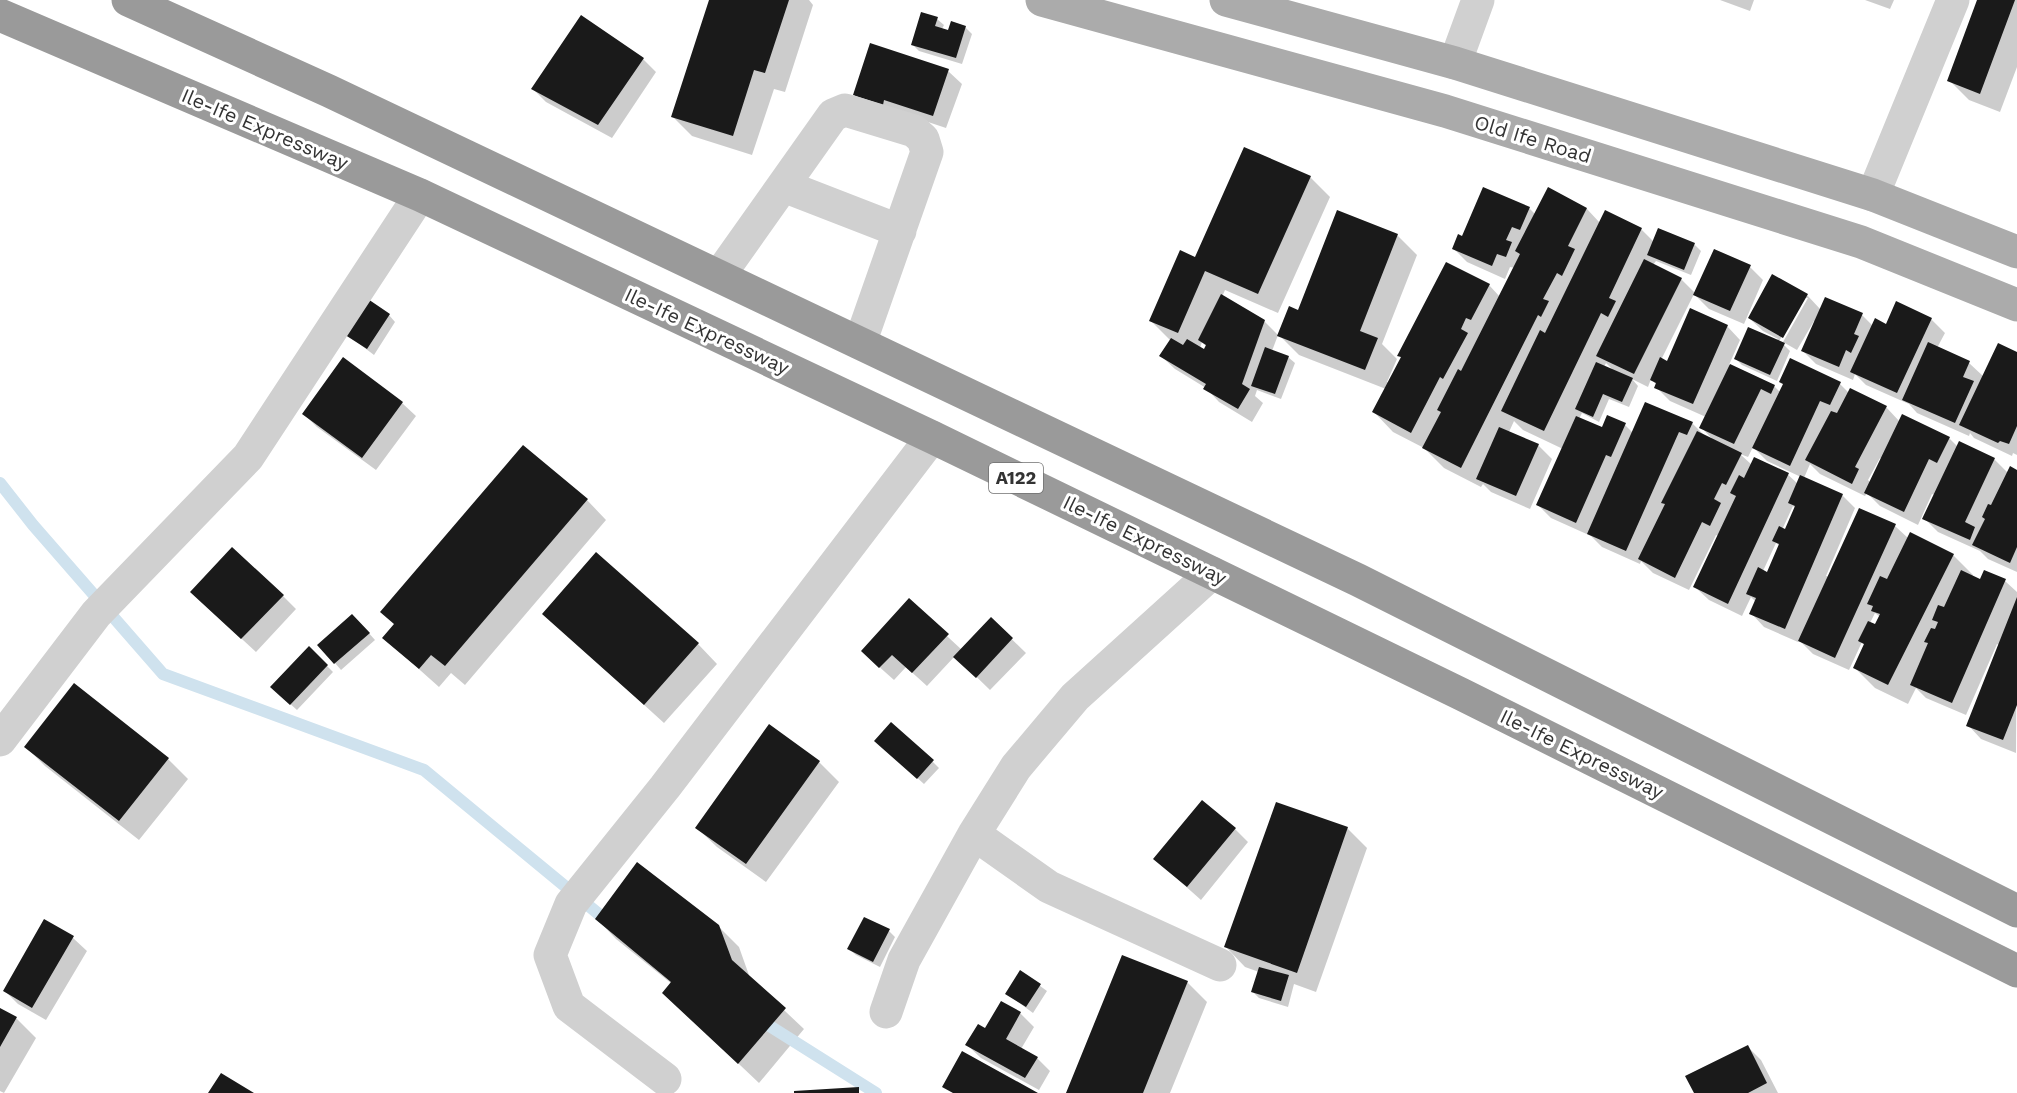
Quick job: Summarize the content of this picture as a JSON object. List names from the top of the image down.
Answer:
{
  "streets": {
    "highway": ["Ile-Ife Expressway", "A122"],
    "main road": ["Old Ife Road"]
  }
}
